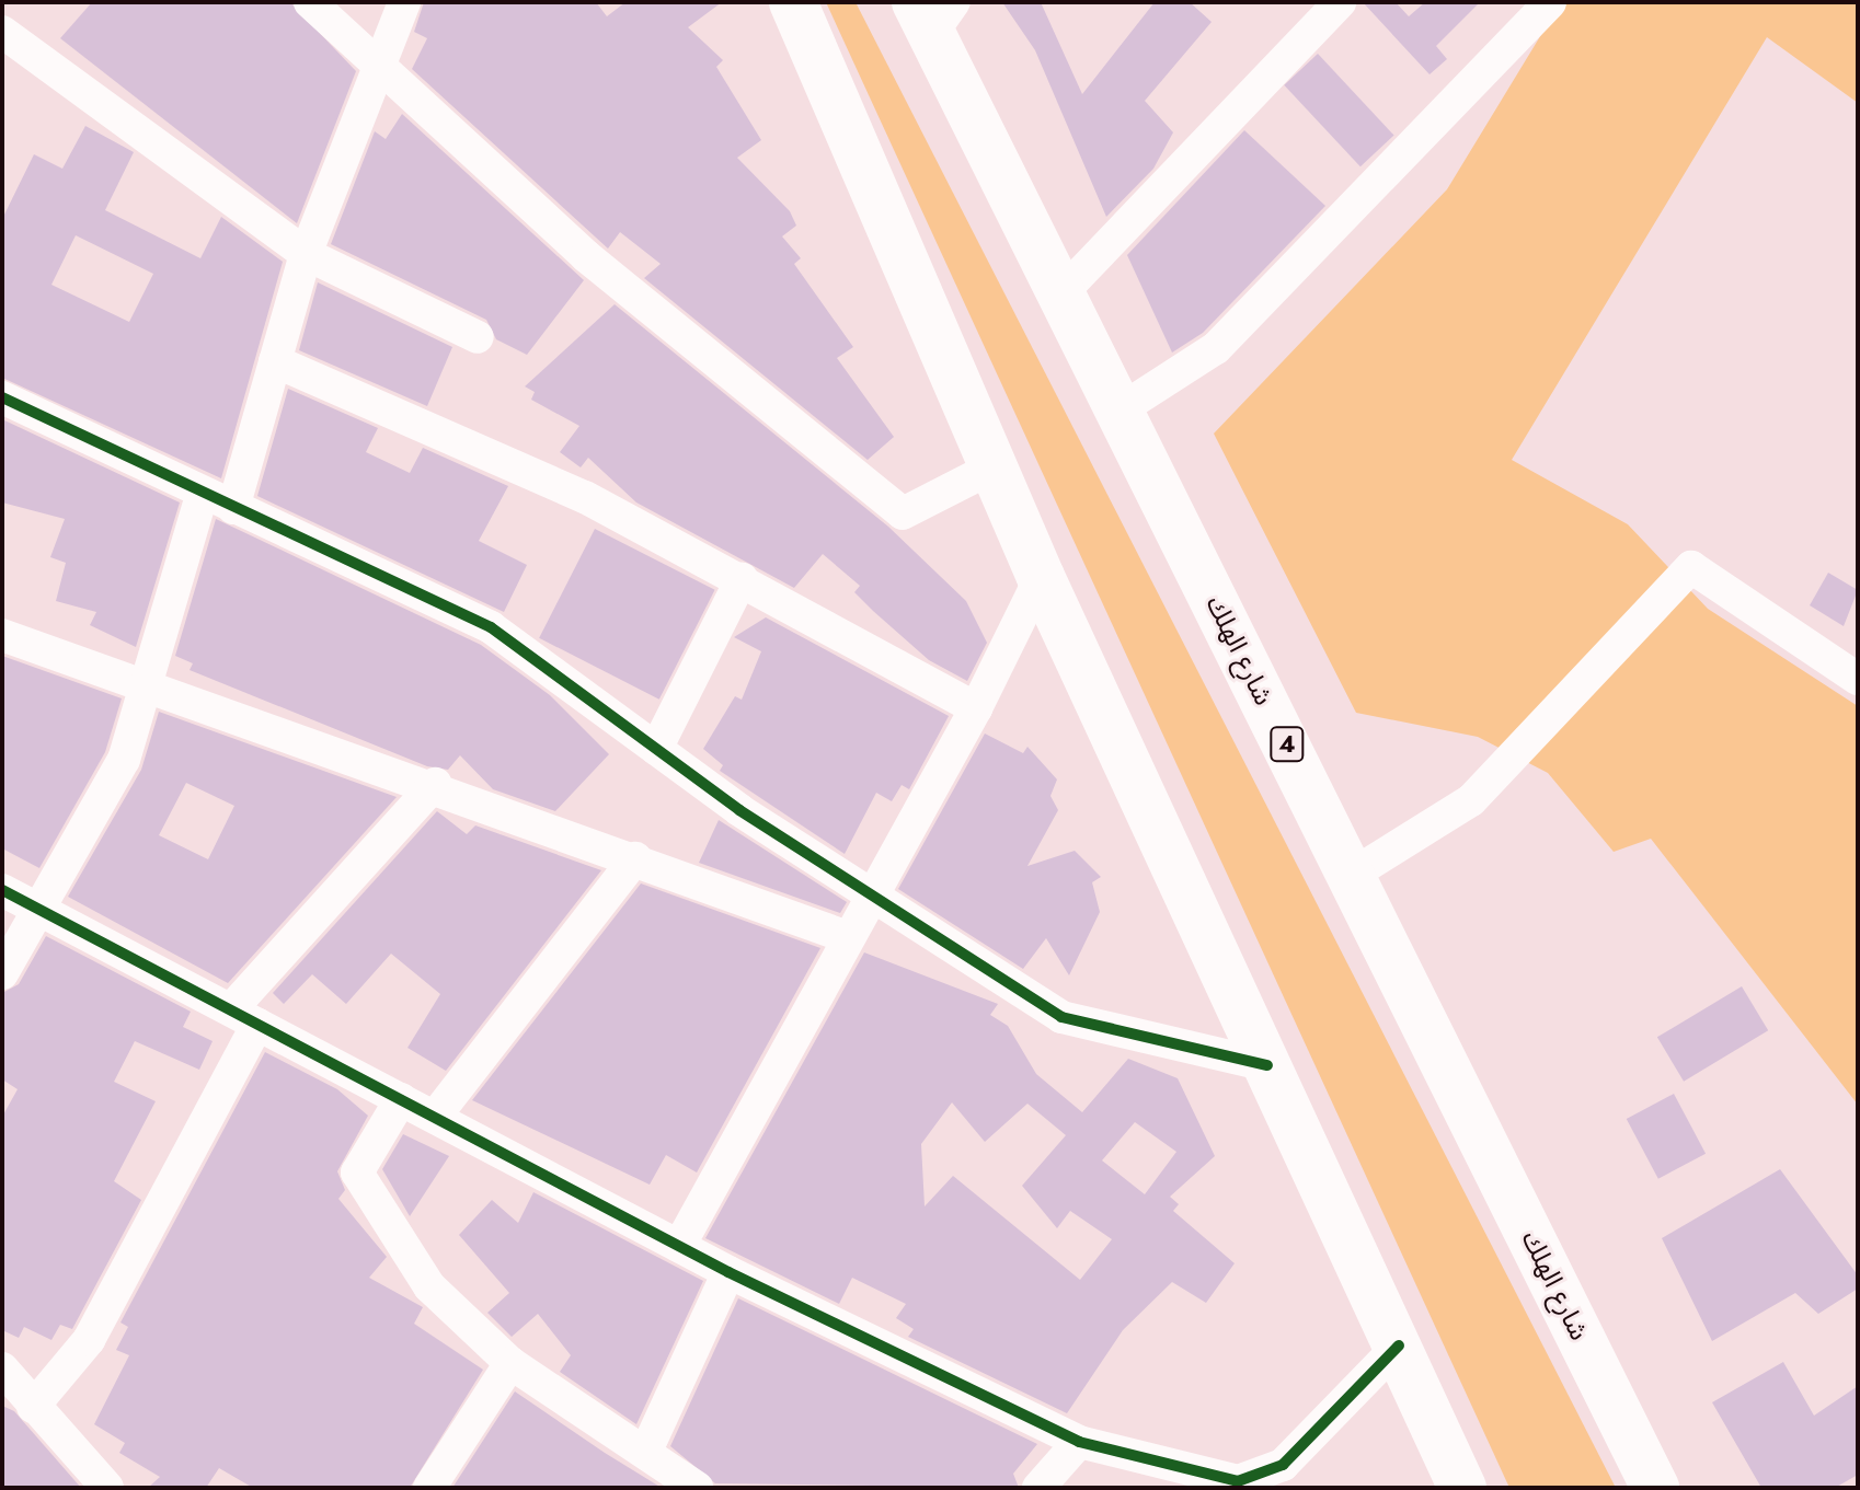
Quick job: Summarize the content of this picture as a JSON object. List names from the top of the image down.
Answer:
{
  "streets": {
    "highway": ["شارع الهلك", "4"]
  }
}
